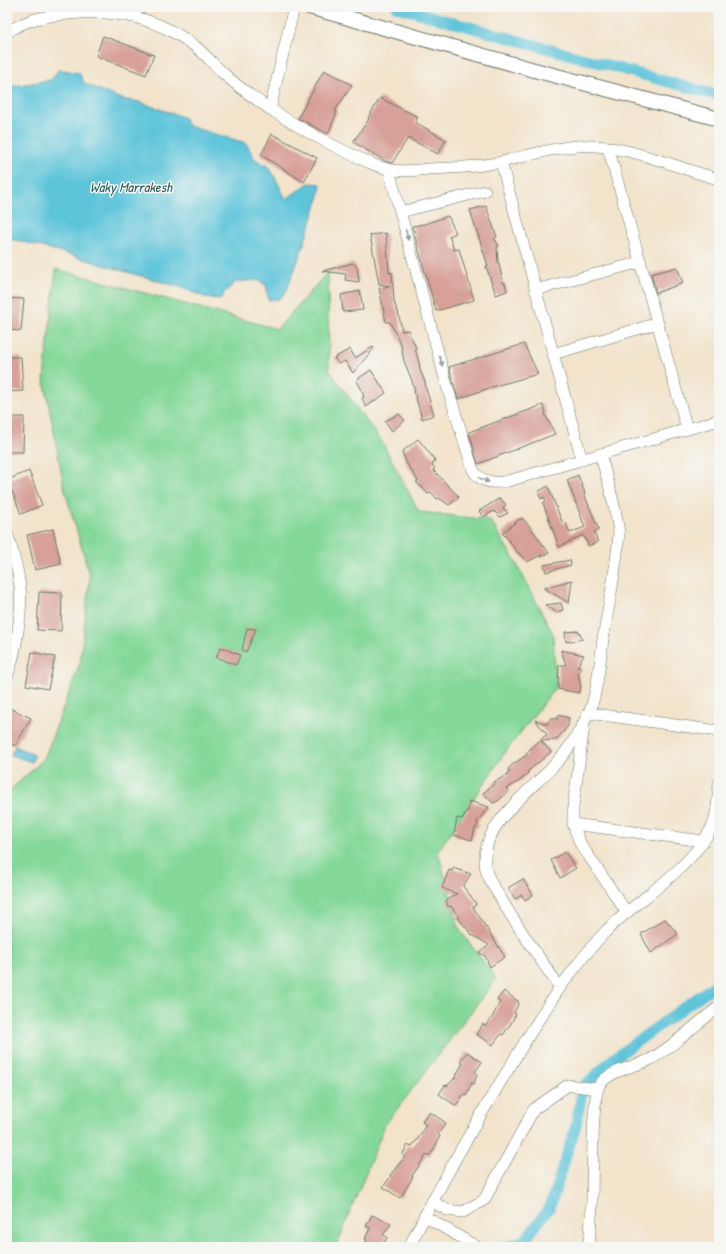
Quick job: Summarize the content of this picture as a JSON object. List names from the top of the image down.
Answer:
{
  "water": ["Waky Marrakesh"]
}
